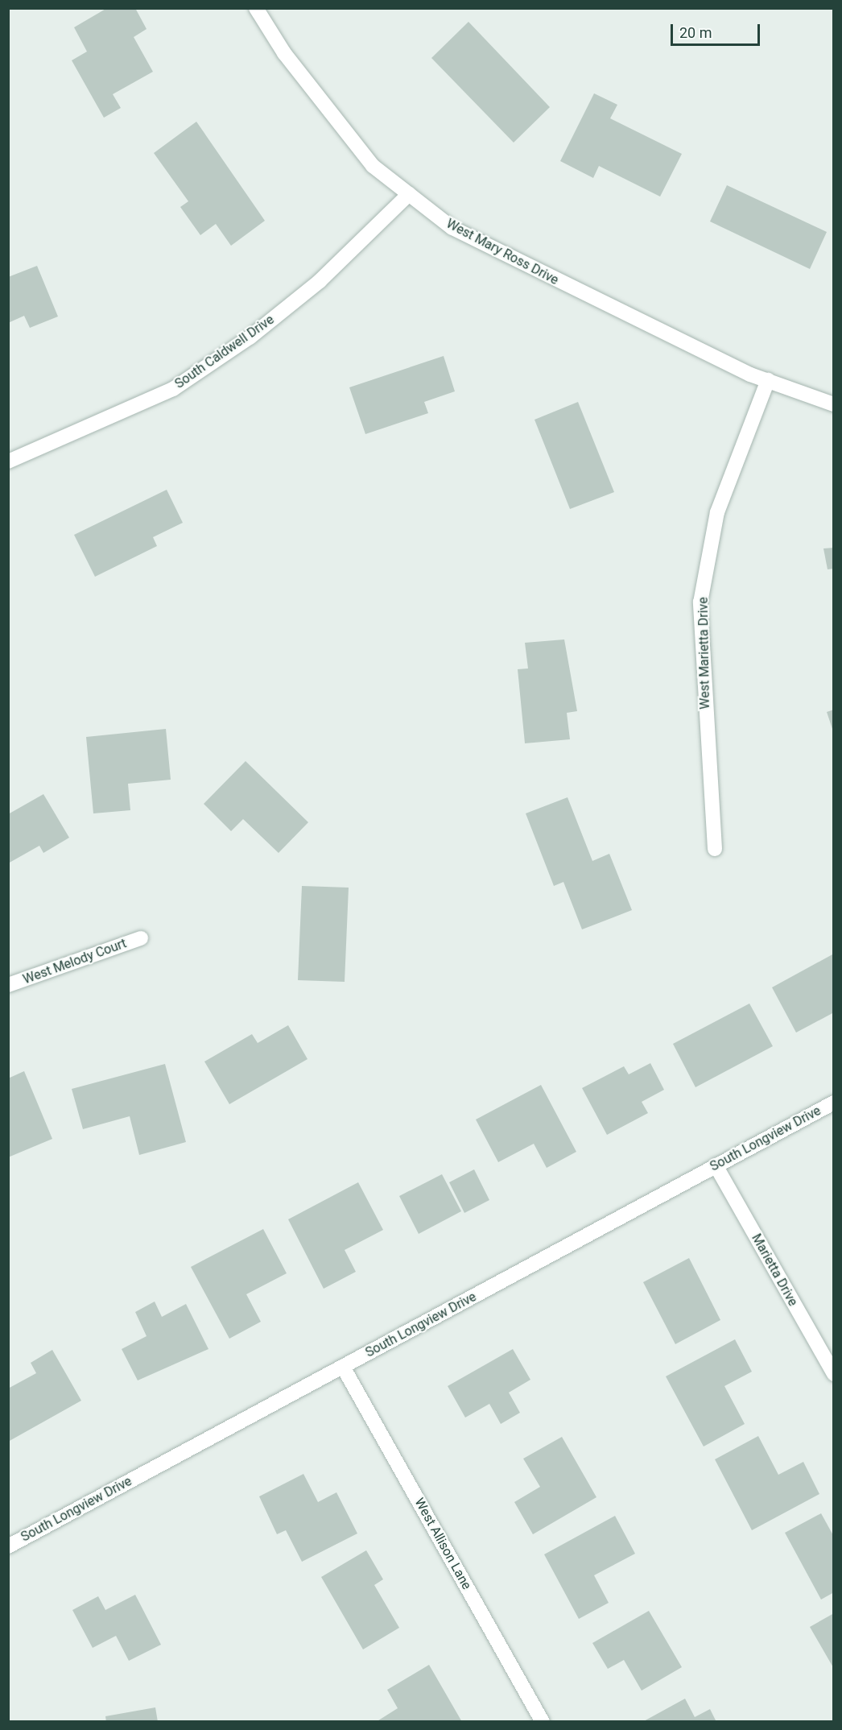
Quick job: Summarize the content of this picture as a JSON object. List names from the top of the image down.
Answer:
{
  "streets": {
    "street": [
      "West Mary Ross Drive",
      "South Caldwell Drive",
      "West Marietta Drive",
      "West Melody Court",
      "South Longview Drive",
      "Marietta Drive",
      "West Allison Lane"
    ]
  },
  "crossings": [
    ["West Mary Ross Drive", "South Caldwell Drive"],
    ["West Mary Ross Drive", "West Marietta Drive"],
    ["South Longview Drive", "Marietta Drive"],
    ["South Longview Drive", "West Allison Lane"]
  ],
  "scale_bar": "20 m"
}
